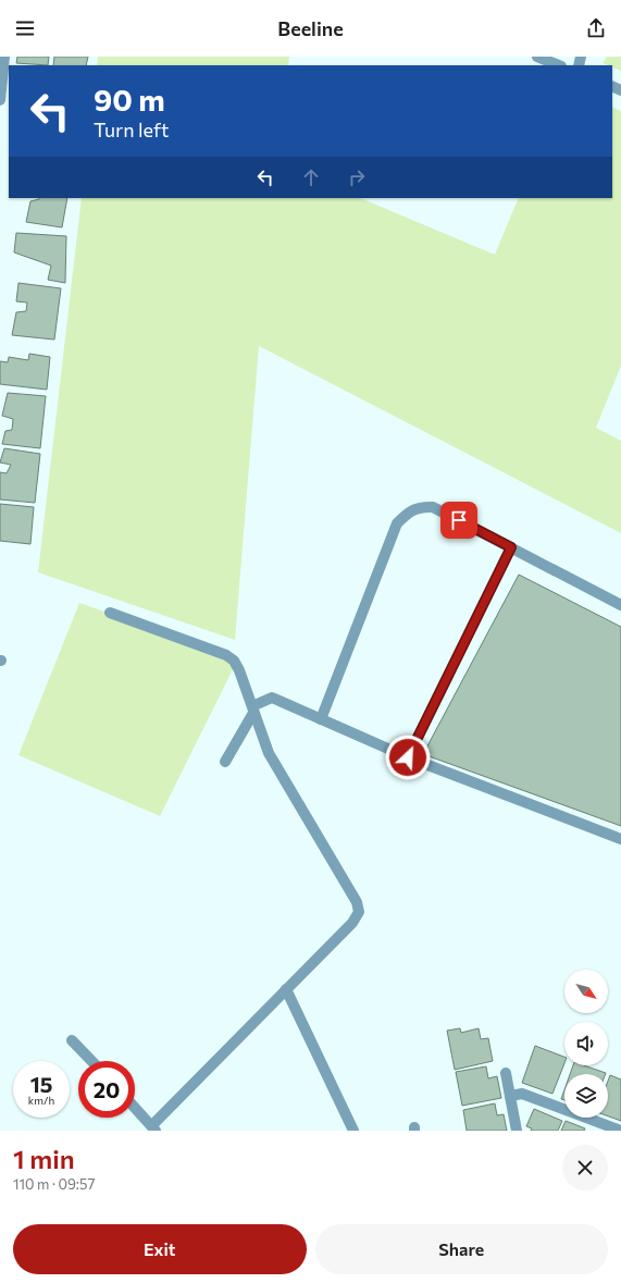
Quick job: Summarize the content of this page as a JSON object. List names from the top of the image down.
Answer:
{
  "north": "bottom right",
  "page": {
    "header": "Beeline",
    "turn": ["90 m", "Turn left"],
    "speed": "15 km/h",
    "limit": "20",
    "heading": ["1 min", "110 m · 09:57"],
    "buttons": ["Exit", "Share"]
  }
}
